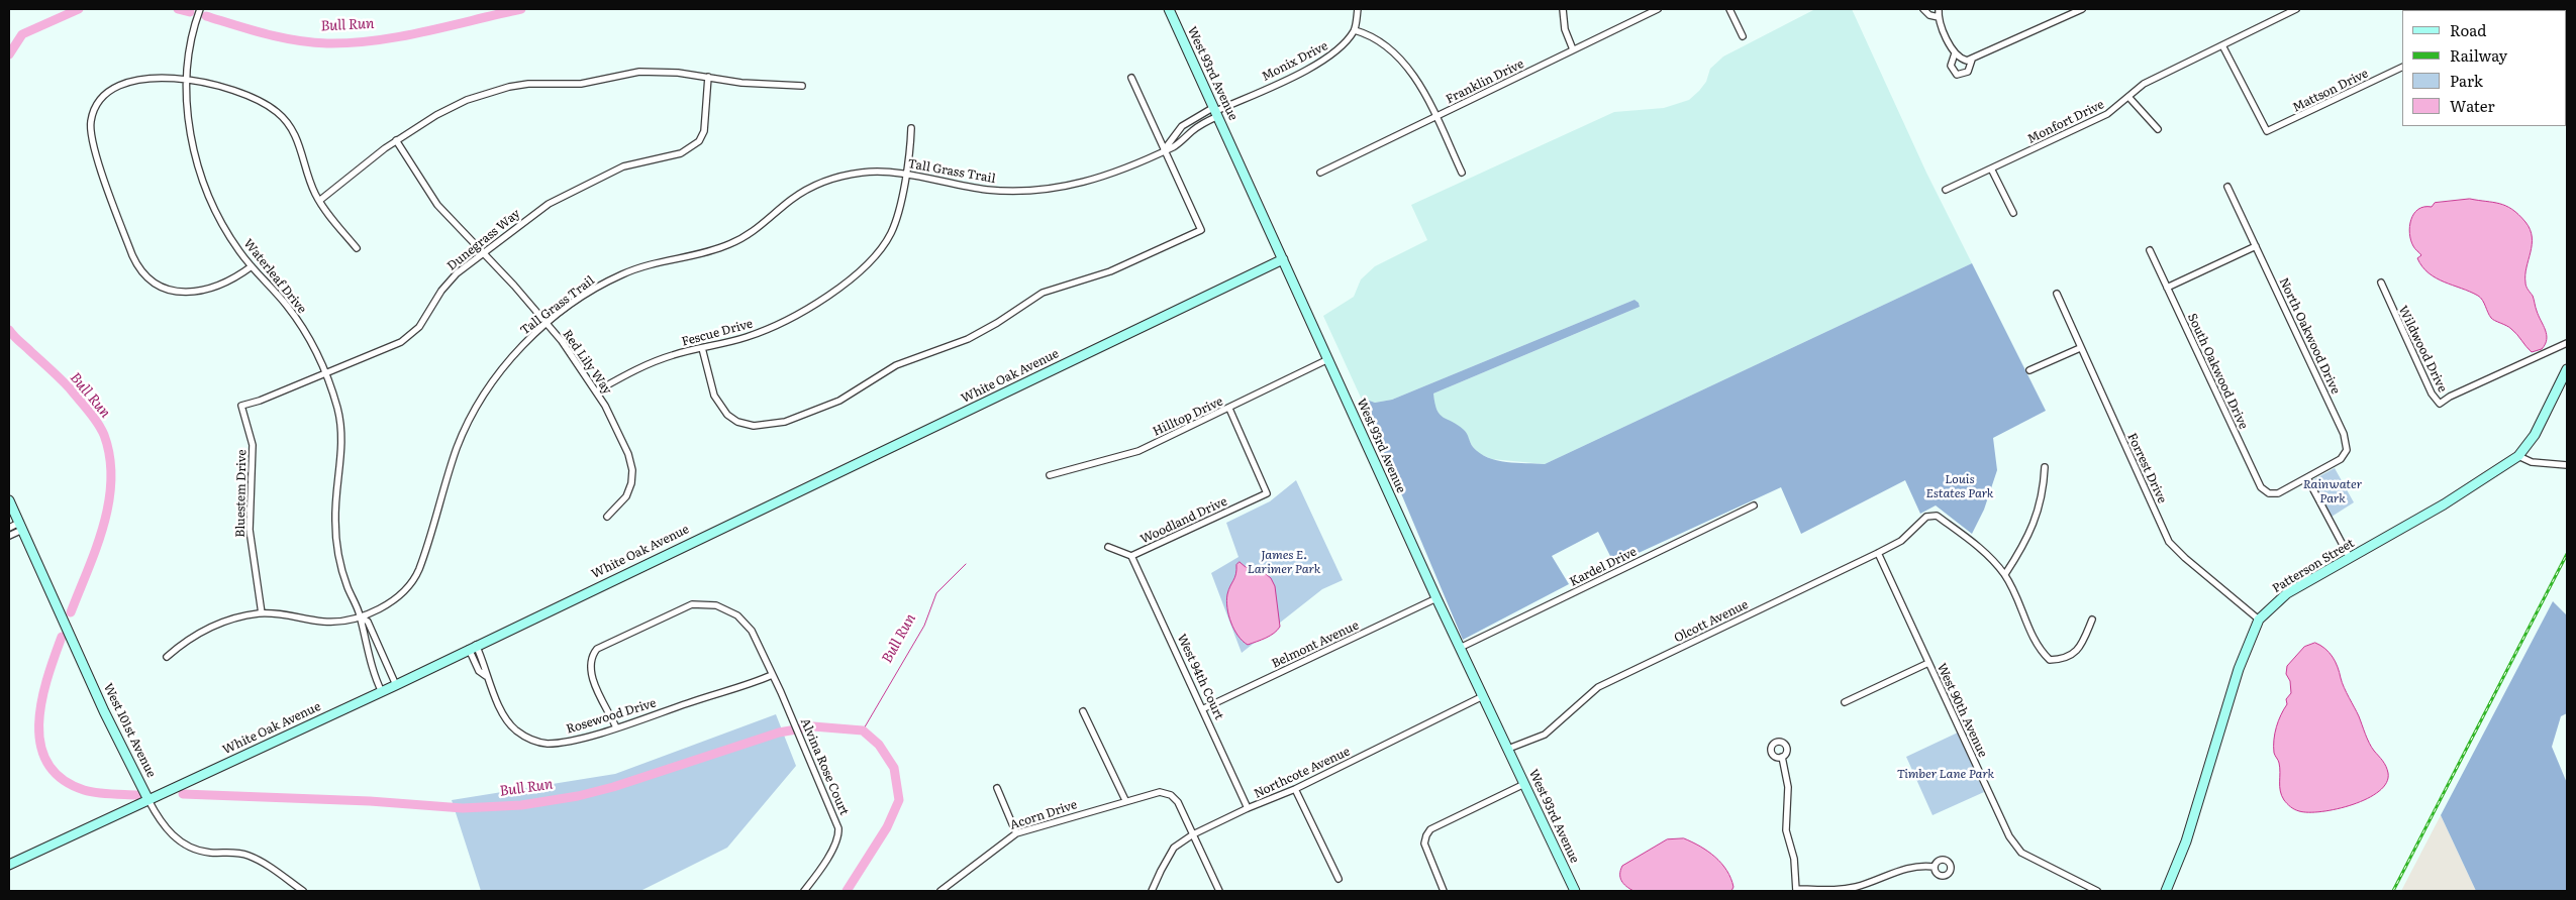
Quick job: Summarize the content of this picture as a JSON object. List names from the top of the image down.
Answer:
{
  "streets": {
    "street": [
      "Monix Drive",
      "West 93rd Avenue",
      "Franklin Drive",
      "Mattson Drive",
      "Monfort Drive",
      "Tall Grass Trail",
      "Dunegrass Way",
      "Waterleaf Drive",
      "Fescue Drive",
      "North Oakwood Drive",
      "Wildwood Drive",
      "Red Lily Way",
      "South Oakwood Drive",
      "White Oak Avenue",
      "Hilltop Drive",
      "Forrest Drive",
      "Bluestem Drive",
      "Woodland Drive",
      "Patterson Street",
      "Kardel Drive",
      "Olcott Avenue",
      "Belmont Avenue",
      "West 94th Court",
      "West 90th Avenue",
      "Rosewood Drive",
      "West 101st Avenue",
      "Alvina Rose Court",
      "Northcote Avenue",
      "Acorn Drive"
    ]
  },
  "crossings": [
    ["Monix Drive", "West 93rd Avenue"],
    ["Monix Drive", "Tall Grass Trail"],
    ["West 93rd Avenue", "Tall Grass Trail"],
    ["West 93rd Avenue", "White Oak Avenue"],
    ["West 93rd Avenue", "Hilltop Drive"],
    ["West 93rd Avenue", "Kardel Drive"],
    ["West 93rd Avenue", "Olcott Avenue"],
    ["West 93rd Avenue", "Belmont Avenue"],
    ["West 93rd Avenue", "Northcote Avenue"],
    ["Mattson Drive", "Monfort Drive"],
    ["Tall Grass Trail", "Waterleaf Drive"],
    ["Tall Grass Trail", "Fescue Drive"],
    ["Tall Grass Trail", "Red Lily Way"],
    ["Tall Grass Trail", "Bluestem Drive"],
    ["Dunegrass Way", "Waterleaf Drive"],
    ["Dunegrass Way", "Red Lily Way"],
    ["Dunegrass Way", "Bluestem Drive"],
    ["Waterleaf Drive", "White Oak Avenue"],
    ["Fescue Drive", "Red Lily Way"],
    ["North Oakwood Drive", "South Oakwood Drive"],
    ["White Oak Avenue", "Rosewood Drive"],
    ["White Oak Avenue", "West 101st Avenue"],
    ["Hilltop Drive", "Woodland Drive"],
    ["Forrest Drive", "Patterson Street"],
    ["Woodland Drive", "West 94th Court"],
    ["Olcott Avenue", "West 90th Avenue"],
    ["Belmont Avenue", "West 94th Court"],
    ["West 94th Court", "Northcote Avenue"],
    ["Rosewood Drive", "Alvina Rose Court"],
    ["Northcote Avenue", "Acorn Drive"]
  ],
  "water": ["Bull Run"],
  "parks": [
    "Louis Estates Park",
    "Rainwater Park",
    "James E. Larimer Park",
    "Timber Lane Park"
  ],
  "legend": [
    "Road",
    "Railway",
    "Park",
    "Water"
  ]
}
